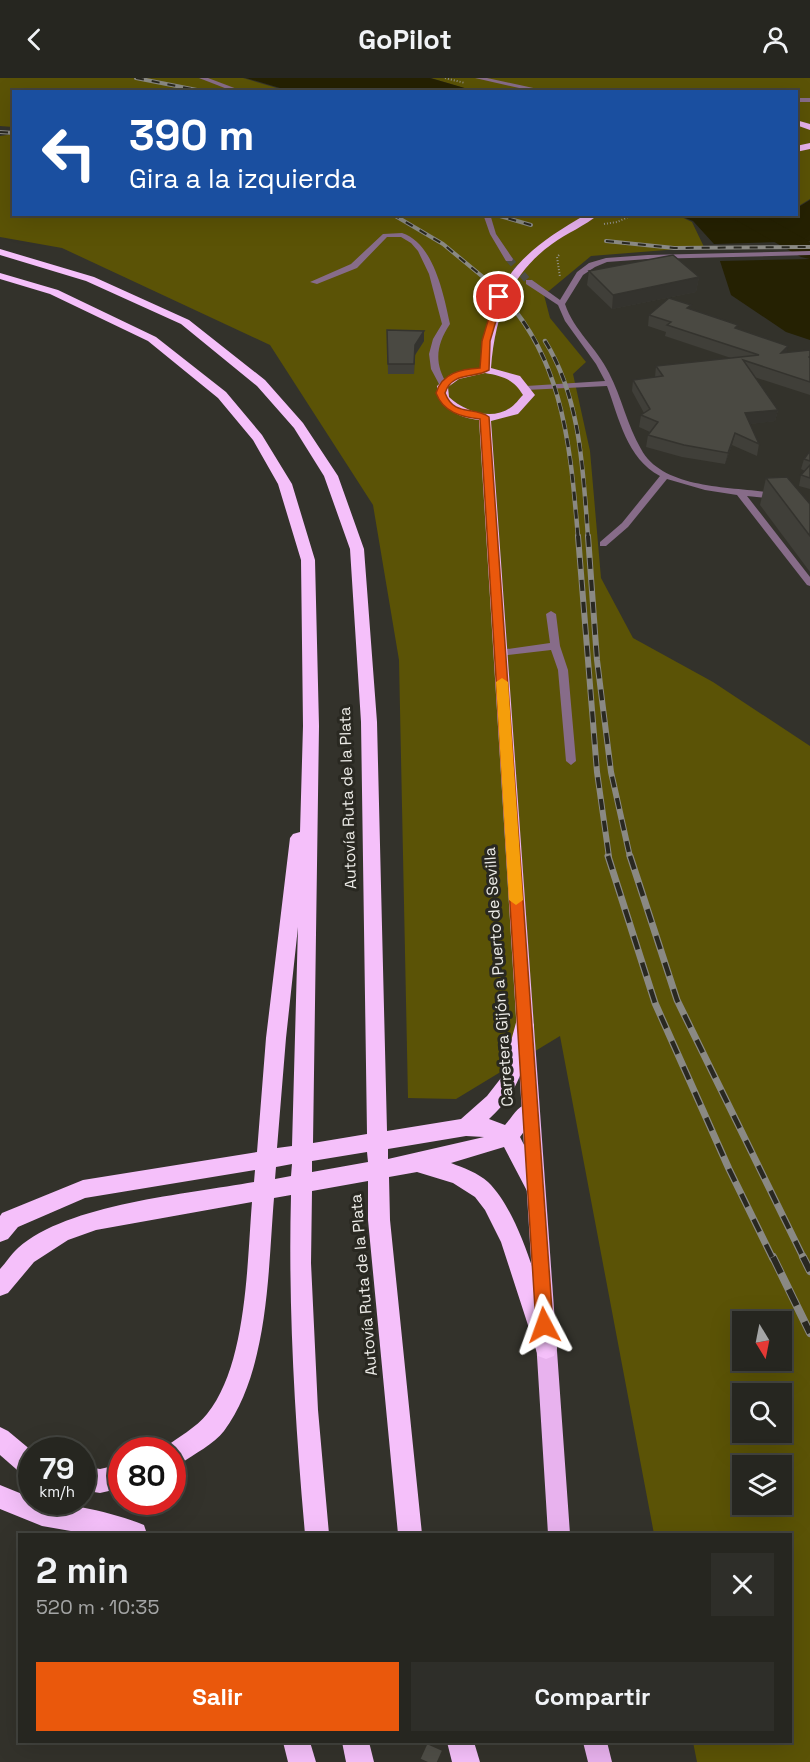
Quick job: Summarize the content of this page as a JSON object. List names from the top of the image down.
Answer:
{
  "streets": {
    "highway": ["Autovía Ruta de la Plata", "Carretera Gijón a Puerto de Sevilla"]
  },
  "north": "bottom",
  "page": {
    "header": "GoPilot",
    "turn": ["390 m", "Gira a la izquierda"],
    "speed": "79 km/h",
    "limit": "80",
    "heading": ["2 min", "520 m · 10:35"],
    "buttons": ["Salir", "Compartir"]
  }
}
